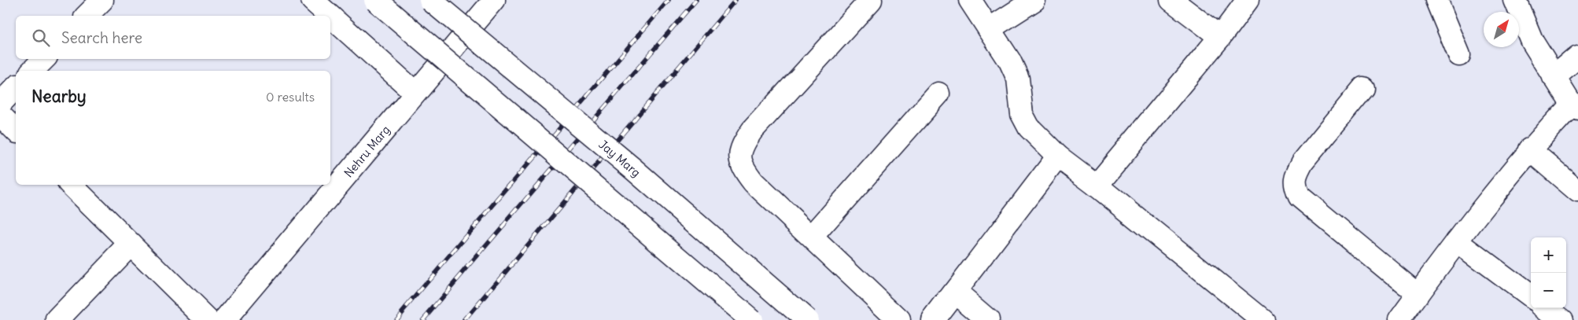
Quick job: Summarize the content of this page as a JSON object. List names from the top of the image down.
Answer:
{
  "streets": {
    "street": ["Nehru Marg", "Jay Marg"]
  },
  "north": "top right",
  "page": {
    "search": "Search here",
    "heading": ["Nearby", "0 results"],
    "map_buttons": ["+", "−"]
  }
}
